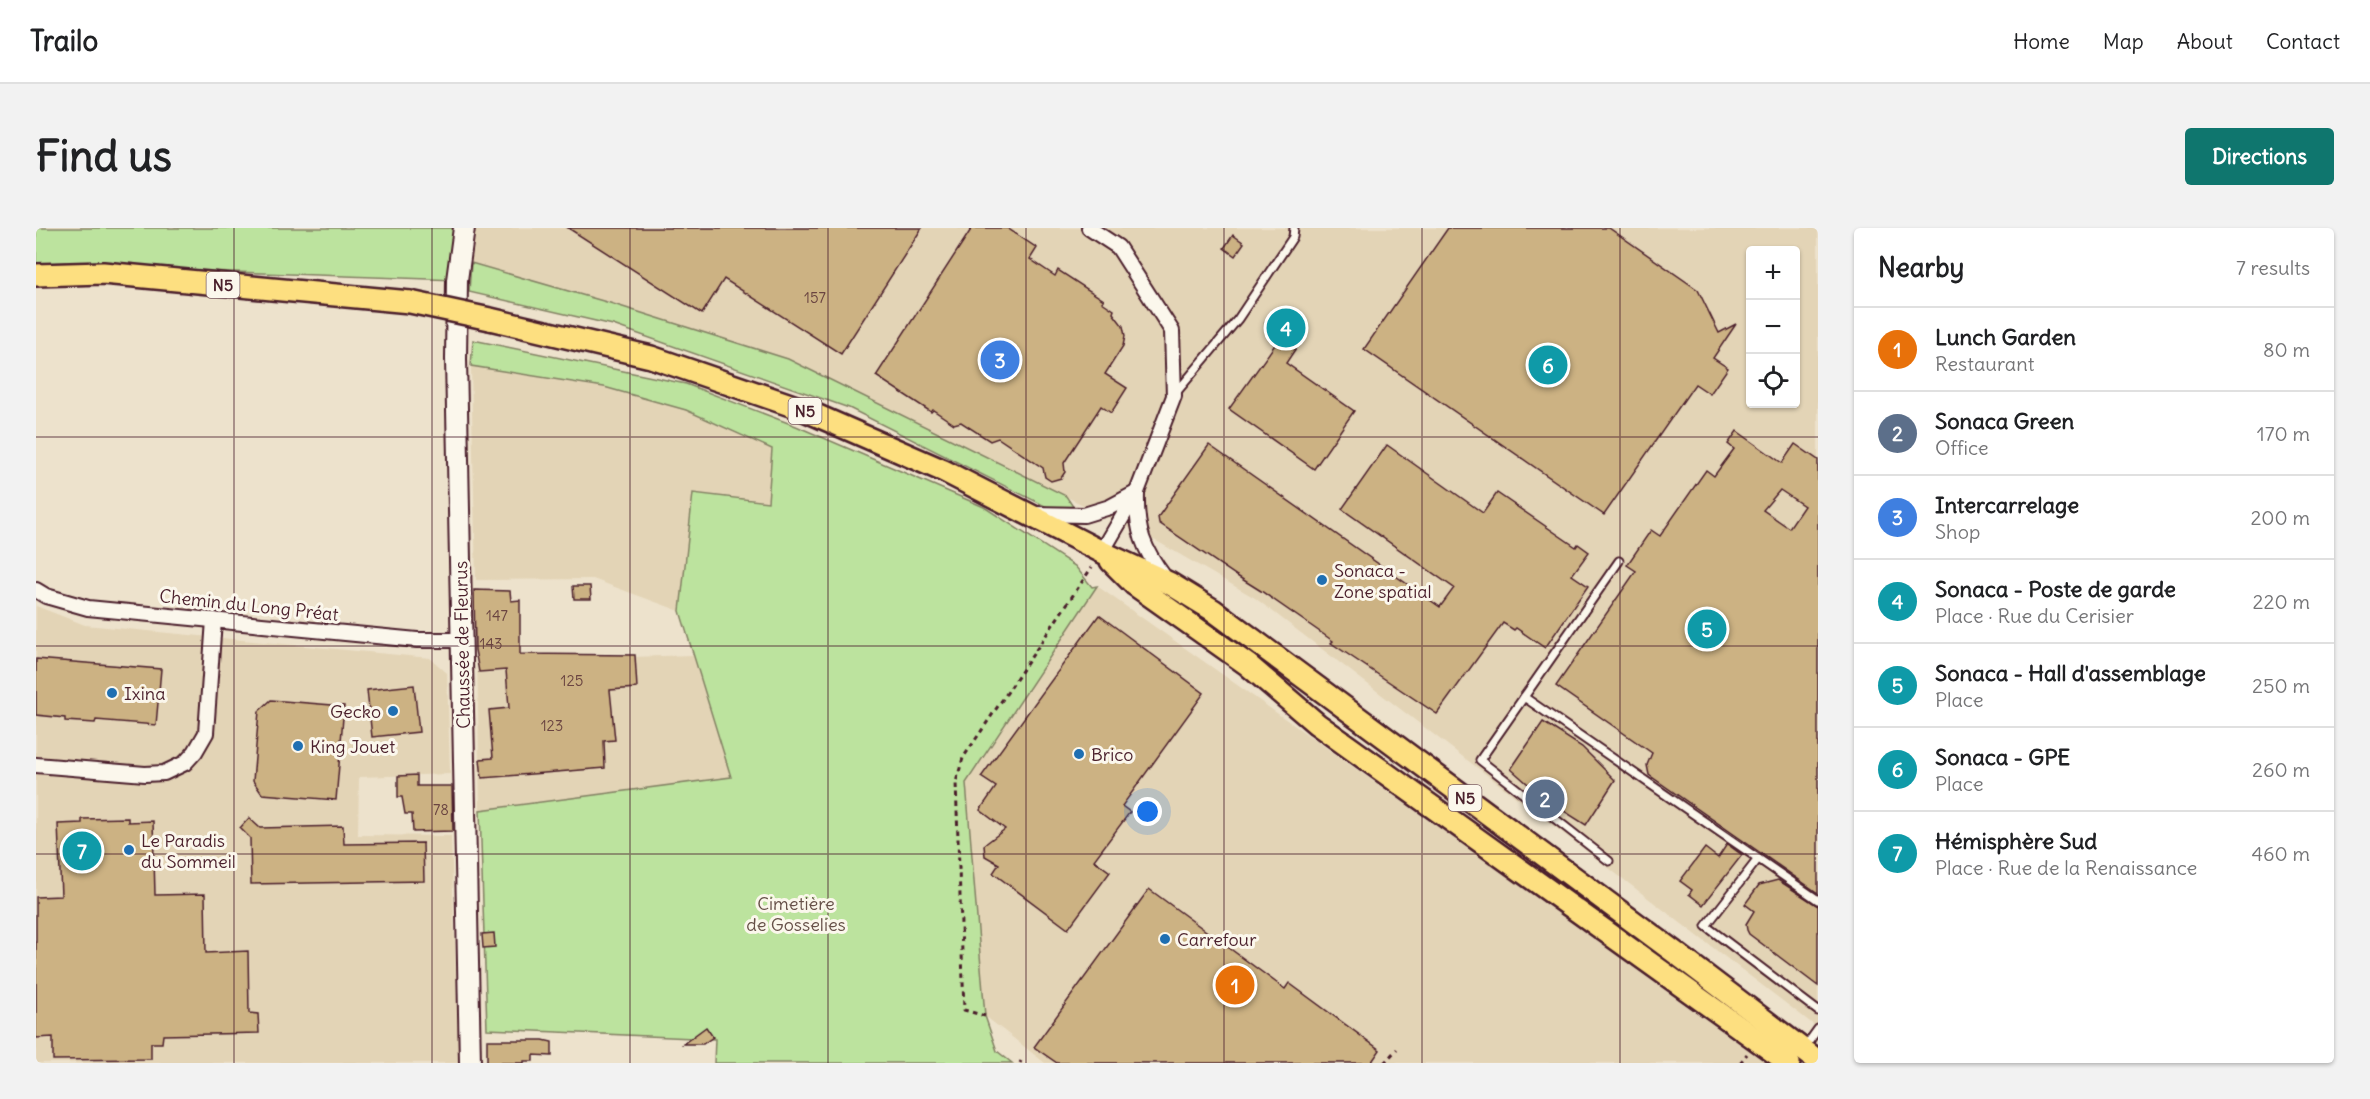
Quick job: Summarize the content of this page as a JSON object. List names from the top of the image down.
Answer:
{
  "streets": {
    "main road": ["N5", "Chaussée de Fleurus"],
    "street": ["Chemin du Long Préat"]
  },
  "crossings": [
    ["Chemin du Long Préat", "Chaussée de Fleurus"]
  ],
  "parks": ["Cimetière de Gosselies"],
  "places": [
    "Sonaca - Zone spatial",
    "Ixina",
    "Gecko",
    "King Jouet",
    "Brico",
    "Le Paradis du Sommeil",
    "Carrefour"
  ],
  "house_numbers": [
    "157",
    "147",
    "143",
    "125",
    "123",
    "78"
  ],
  "page": {
    "header": "Trailo",
    "nav": [
      "Home",
      "Map",
      "About",
      "Contact"
    ],
    "buttons": "Directions",
    "title": "Find us",
    "heading": ["Nearby", "7 results"],
    "map_buttons": ["+", "−"],
    "pins": [
      "4",
      "3",
      "6",
      "5",
      "2",
      "7",
      "1"
    ],
    "list": [
      {
        "mark": "1",
        "name": "Lunch Garden",
        "note": "Restaurant",
        "value": "80 m"
      },
      {
        "mark": "2",
        "name": "Sonaca Green",
        "note": "Office",
        "value": "170 m"
      },
      {
        "mark": "3",
        "name": "Intercarrelage",
        "note": "Shop",
        "value": "200 m"
      },
      {
        "mark": "4",
        "name": "Sonaca - Poste de garde",
        "note": "Place · Rue du Cerisier",
        "value": "220 m"
      },
      {
        "mark": "5",
        "name": "Sonaca - Hall d'assemblage",
        "note": "Place",
        "value": "250 m"
      },
      {
        "mark": "6",
        "name": "Sonaca - GPE",
        "note": "Place",
        "value": "260 m"
      },
      {
        "mark": "7",
        "name": "Hémisphère Sud",
        "note": "Place · Rue de la Renaissance",
        "value": "460 m"
      }
    ]
  }
}
